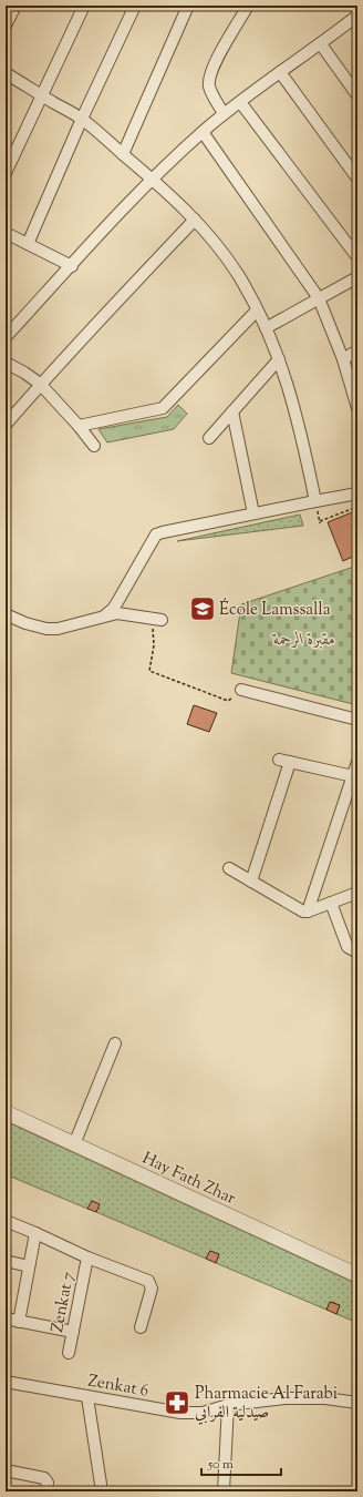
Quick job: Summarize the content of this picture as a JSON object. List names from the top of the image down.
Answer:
{
  "streets": {
    "street": ["Hay Fath Zhar", "Zenkat 7", "Zenkat 6"]
  },
  "parks": ["مقبرة الرحمة"],
  "places": {
    "school or university": ["École Lamssalla"],
    "pharmacy": ["Pharmacie Al Farabi صيدلية الفرابي"]
  },
  "scale_bar": "50 m"
}
